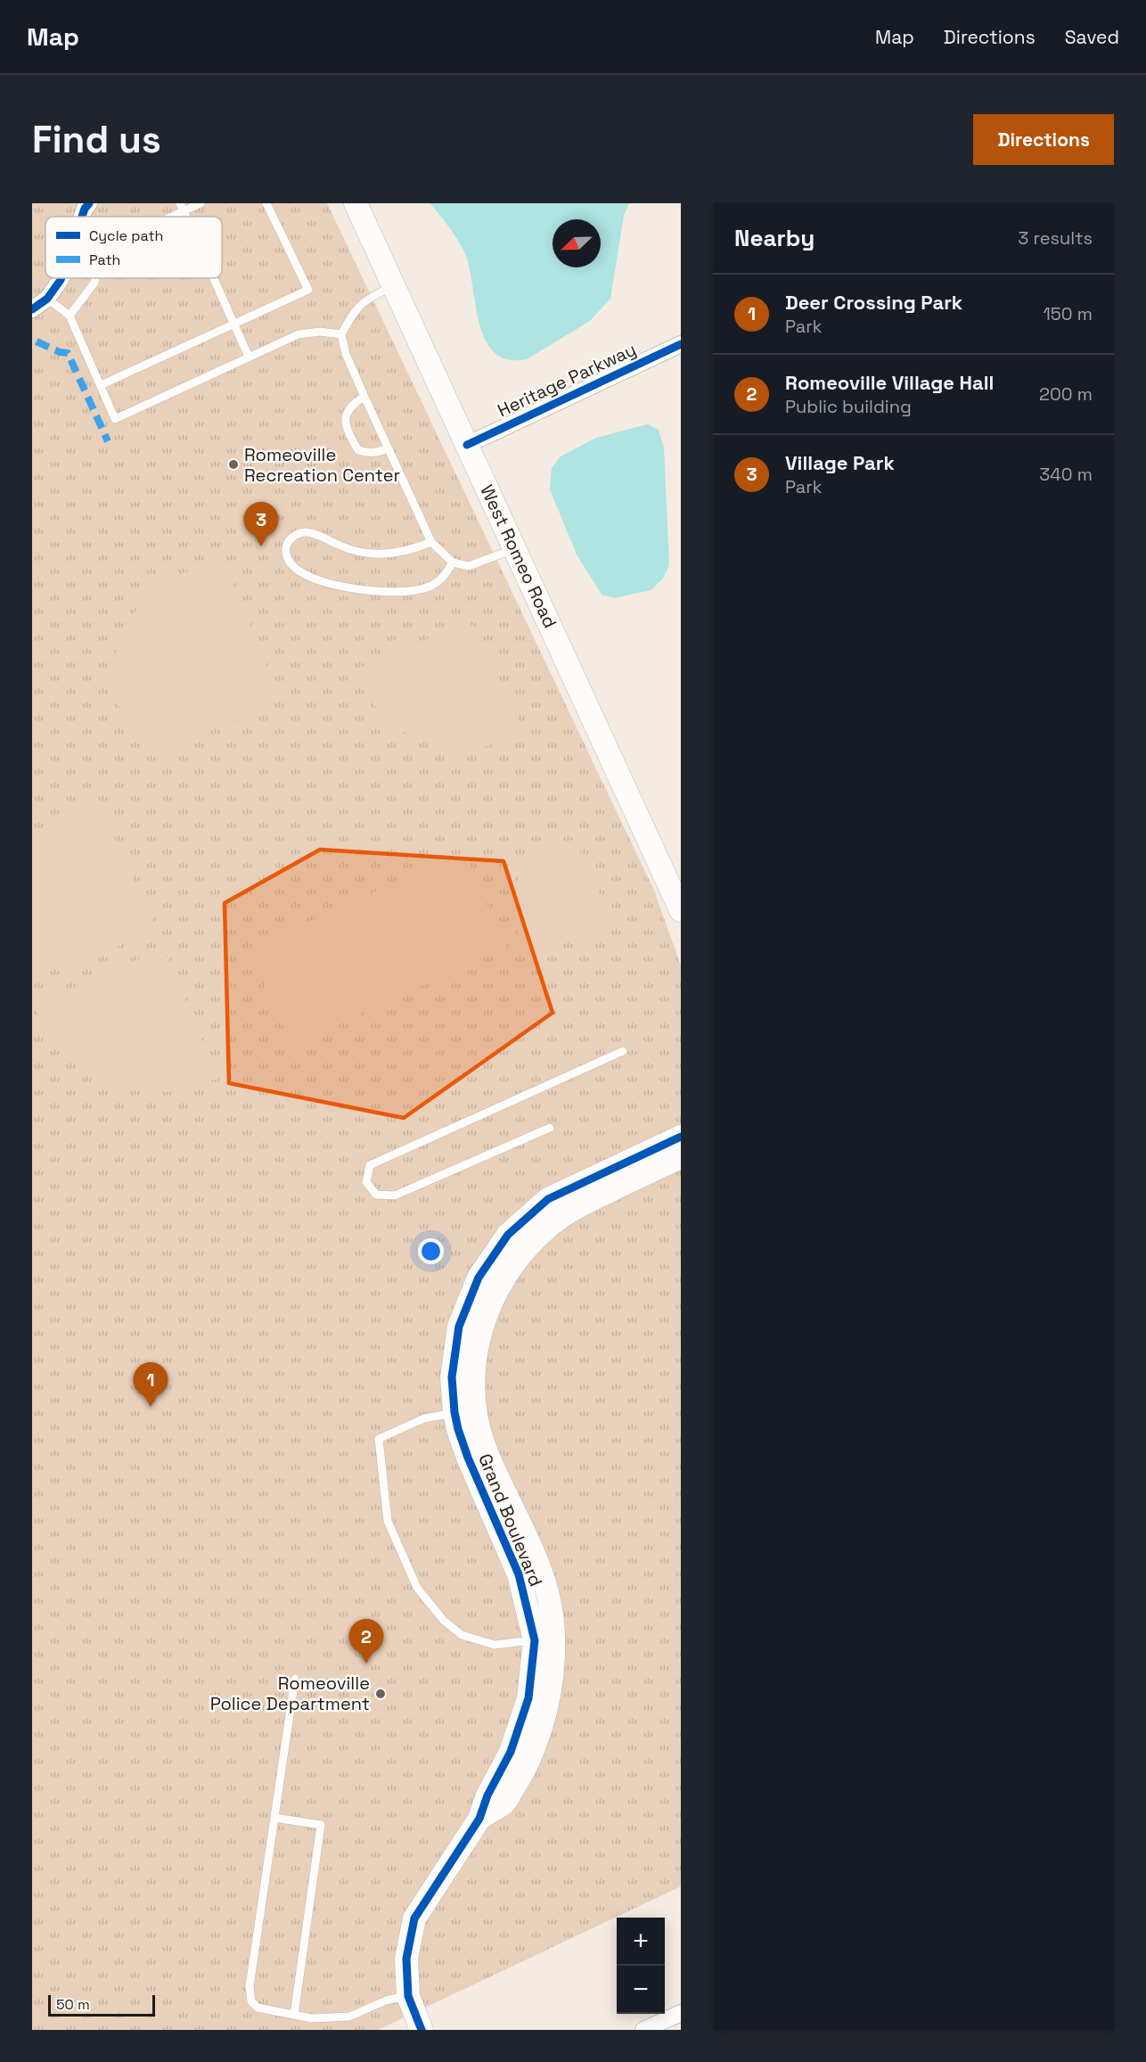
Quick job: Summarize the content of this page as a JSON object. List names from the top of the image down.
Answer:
{
  "streets": {
    "street": ["Heritage Parkway", "West Romeo Road", "Grand Boulevard"]
  },
  "crossings": [
    ["Heritage Parkway", "West Romeo Road"]
  ],
  "places": ["Romeoville Recreation Center", "Romeoville Police Department"],
  "legend": ["Cycle path", "Path"],
  "scale_bar": "50 m",
  "north": "bottom left",
  "page": {
    "header": "Map",
    "nav": ["Map", "Directions", "Saved"],
    "buttons": "Directions",
    "title": "Find us",
    "heading": ["Nearby", "3 results"],
    "list": [
      {
        "mark": "1",
        "name": "Deer Crossing Park",
        "note": "Park",
        "value": "150 m"
      },
      {
        "mark": "2",
        "name": "Romeoville Village Hall",
        "note": "Public building",
        "value": "200 m"
      },
      {
        "mark": "3",
        "name": "Village Park",
        "note": "Park",
        "value": "340 m"
      }
    ],
    "pins": ["3", "1", "2"],
    "map_buttons": ["+", "−"],
    "scale": "50 m"
  }
}
